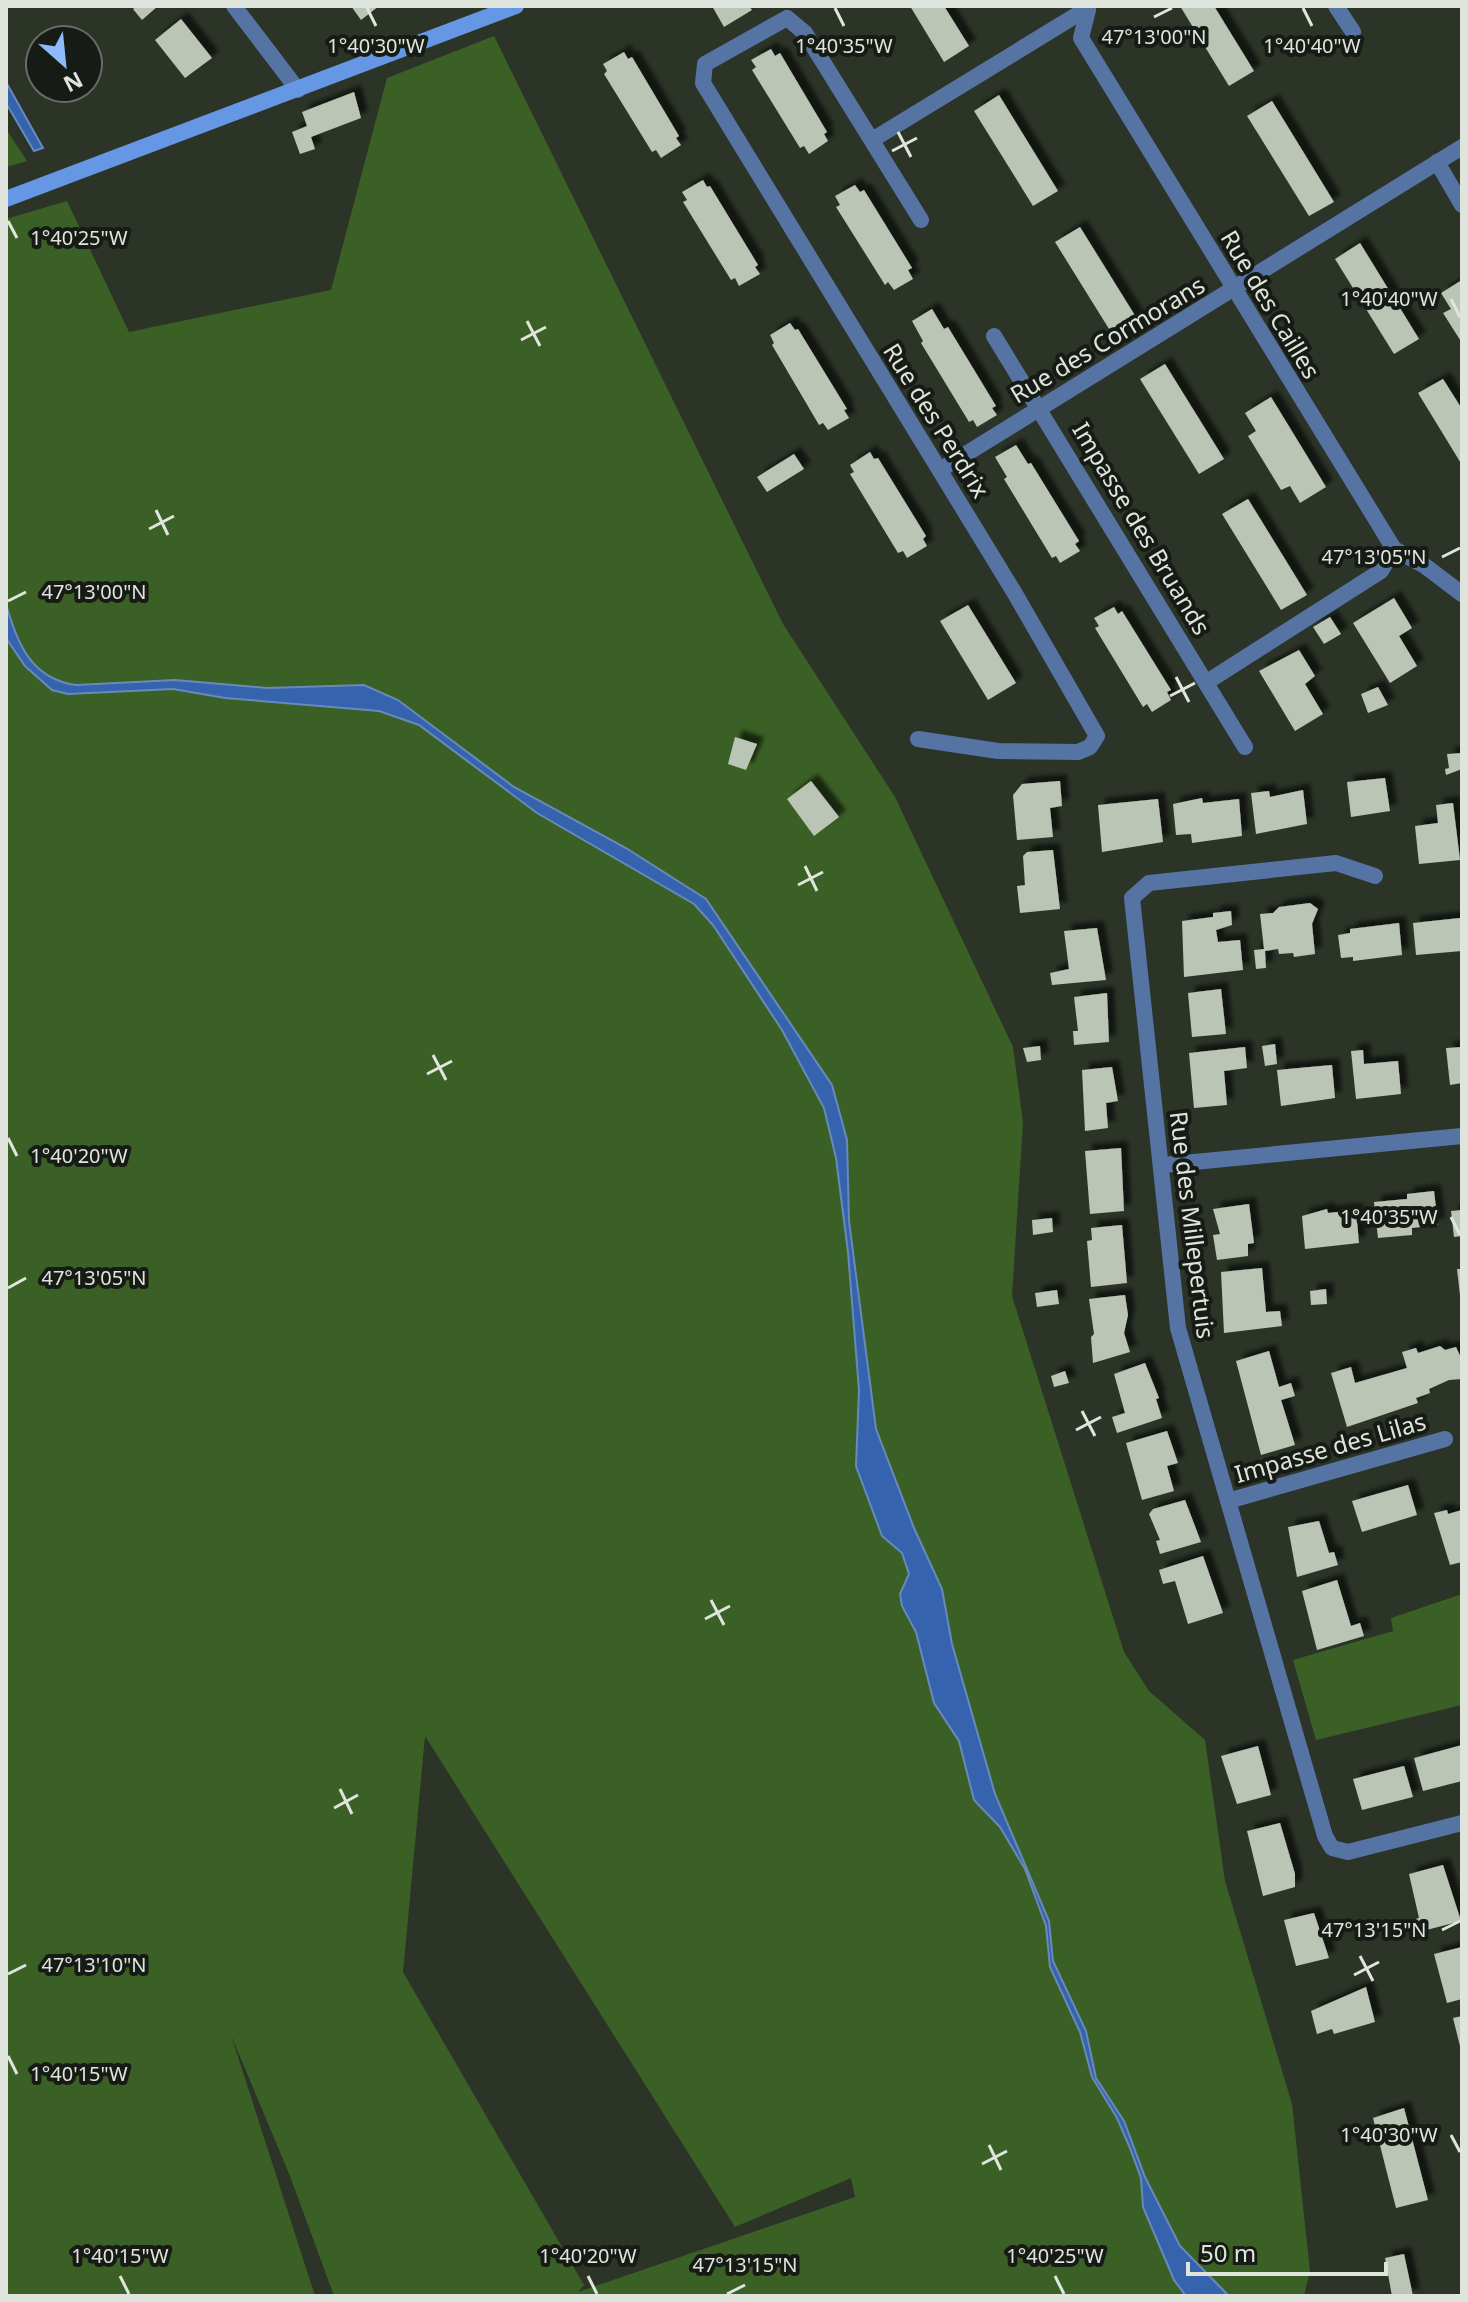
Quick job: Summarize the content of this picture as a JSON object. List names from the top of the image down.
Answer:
{
  "streets": {
    "street": [
      "Rue des Cailles",
      "Rue des Cormorans",
      "Rue des Perdrix",
      "Impasse des Bruands",
      "Rue des Millepertuis",
      "Impasse des Lilas"
    ]
  },
  "crossings": [
    ["Rue des Cailles", "Rue des Cormorans"],
    ["Rue des Cormorans", "Rue des Perdrix"],
    ["Rue des Cormorans", "Impasse des Bruands"],
    ["Rue des Millepertuis", "Impasse des Lilas"]
  ],
  "scale_bar": "50 m",
  "north": "bottom right",
  "coordinates": [
    "47°13'00\"N",
    "1°40'30\"W",
    "1°40'35\"W",
    "1°40'40\"W",
    "1°40'25\"W",
    "47°13'05\"N",
    "1°40'20\"W",
    "47°13'15\"N",
    "47°13'10\"N",
    "1°40'15\"W"
  ]
}
